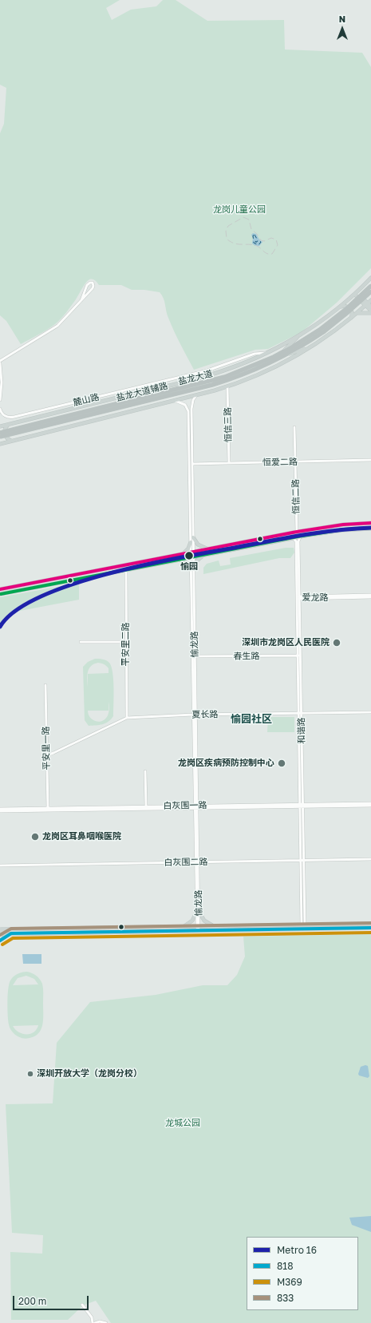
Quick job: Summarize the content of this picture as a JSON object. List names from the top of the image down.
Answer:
{
  "streets": {
    "highway": ["盐龙大道"],
    "main road": ["盐龙大道辅路"],
    "street": [
      "麓山路",
      "恒信三路",
      "恒爱二路",
      "恒信二路",
      "爱龙路",
      "平安里二路",
      "愉龙路",
      "春生路",
      "夏长路",
      "和谐路",
      "平安里一路",
      "白灰围一路",
      "白灰围二路"
    ]
  },
  "crossings": [
    ["盐龙大道辅路", "麓山路"],
    ["盐龙大道辅路", "恒信三路"],
    ["盐龙大道辅路", "愉龙路"],
    ["恒信三路", "恒爱二路"],
    ["恒爱二路", "恒信二路"],
    ["恒爱二路", "愉龙路"],
    ["爱龙路", "和谐路"],
    ["平安里二路", "夏长路"],
    ["愉龙路", "春生路"],
    ["愉龙路", "夏长路"],
    ["愉龙路", "白灰围一路"],
    ["愉龙路", "白灰围二路"],
    ["春生路", "和谐路"],
    ["夏长路", "和谐路"],
    ["夏长路", "平安里一路"],
    ["和谐路", "白灰围一路"],
    ["和谐路", "白灰围二路"],
    ["平安里一路", "白灰围一路"]
  ],
  "districts": ["愉园社区"],
  "parks": ["龙岗儿童公园", "龙城公园"],
  "places": [
    "愉园",
    "深圳市龙岗区人民医院",
    "龙岗区疾病预防控制中心",
    "龙岗区耳鼻咽喉医院",
    "深圳开放大学（龙岗分校）"
  ],
  "lines": [
    "metro line 16",
    "transit line 833",
    "transit line 818",
    "transit line M369"
  ],
  "legend": [
    "Metro 16",
    "818",
    "M369",
    "833"
  ],
  "scale_bar": "200 m",
  "north": "top"
}
